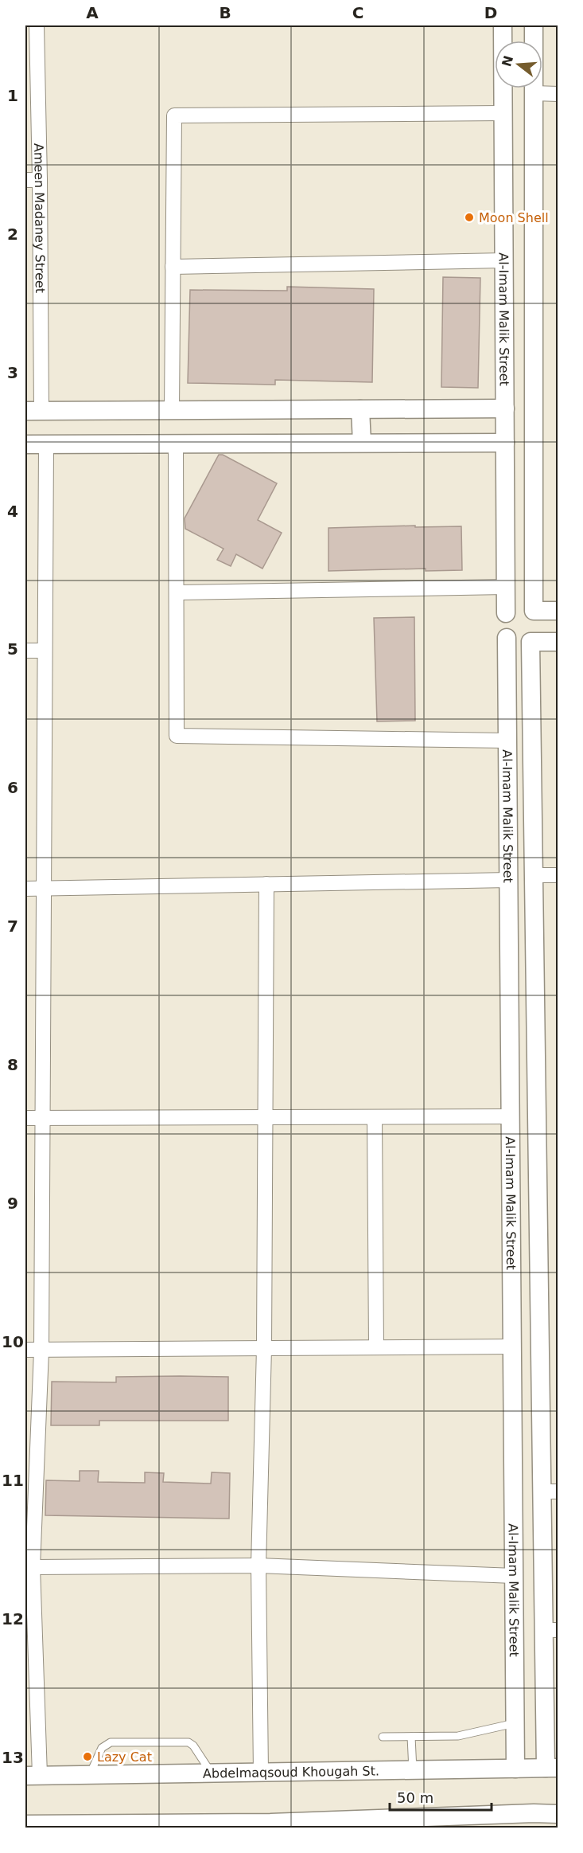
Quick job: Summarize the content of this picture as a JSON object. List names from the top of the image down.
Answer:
{
  "streets": {
    "street": ["Ameen Madaney Street", "Al-Imam Malik Street", "Abdelmaqsoud Khougah St."]
  },
  "crossings": [
    ["Al-Imam Malik Street", "Abdelmaqsoud Khougah St."]
  ],
  "places": ["Moon Shell", "Lazy Cat"],
  "scale_bar": "50 m",
  "north": "left",
  "grid": {
    "columns": [
      "A",
      "B",
      "C",
      "D"
    ],
    "rows": [
      "1",
      "2",
      "3",
      "4",
      "5",
      "6",
      "7",
      "8",
      "9",
      "10",
      "11",
      "12",
      "13"
    ]
  }
}
